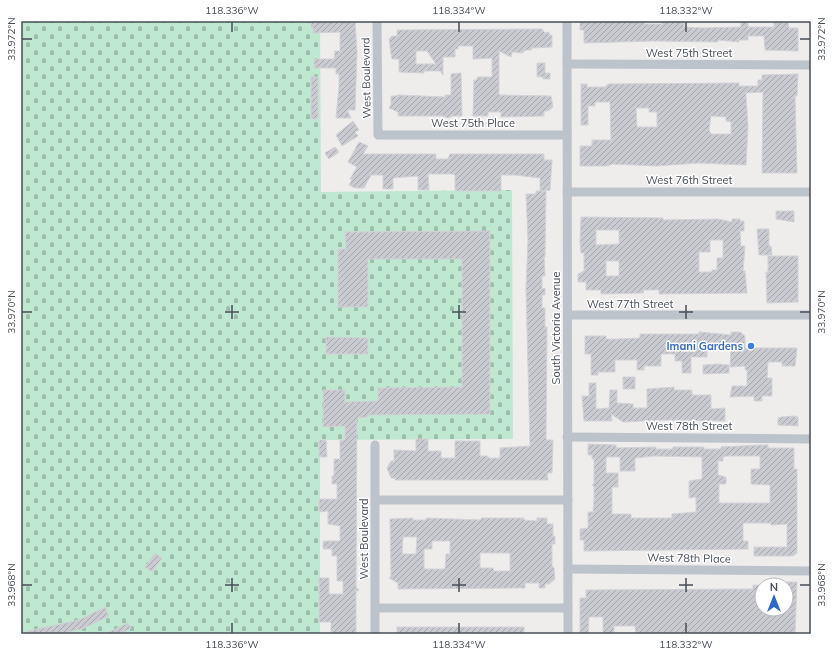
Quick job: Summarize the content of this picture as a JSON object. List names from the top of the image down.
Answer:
{
  "streets": {
    "street": [
      "West 75th Street",
      "West Boulevard",
      "West 75th Place",
      "West 76th Street",
      "West 77th Street",
      "South Victoria Avenue",
      "West 78th Street",
      "West 78th Place"
    ]
  },
  "crossings": [
    ["West 75th Street", "South Victoria Avenue"],
    ["West Boulevard", "West 75th Place"],
    ["West 75th Place", "South Victoria Avenue"],
    ["West 76th Street", "South Victoria Avenue"],
    ["West 77th Street", "South Victoria Avenue"],
    ["South Victoria Avenue", "West 78th Street"],
    ["South Victoria Avenue", "West 78th Place"]
  ],
  "places": ["Imani Gardens"],
  "north": "top",
  "coordinates": [
    "118.336°W",
    "118.334°W",
    "118.332°W",
    "33.972°N",
    "33.970°N",
    "33.968°N"
  ]
}
